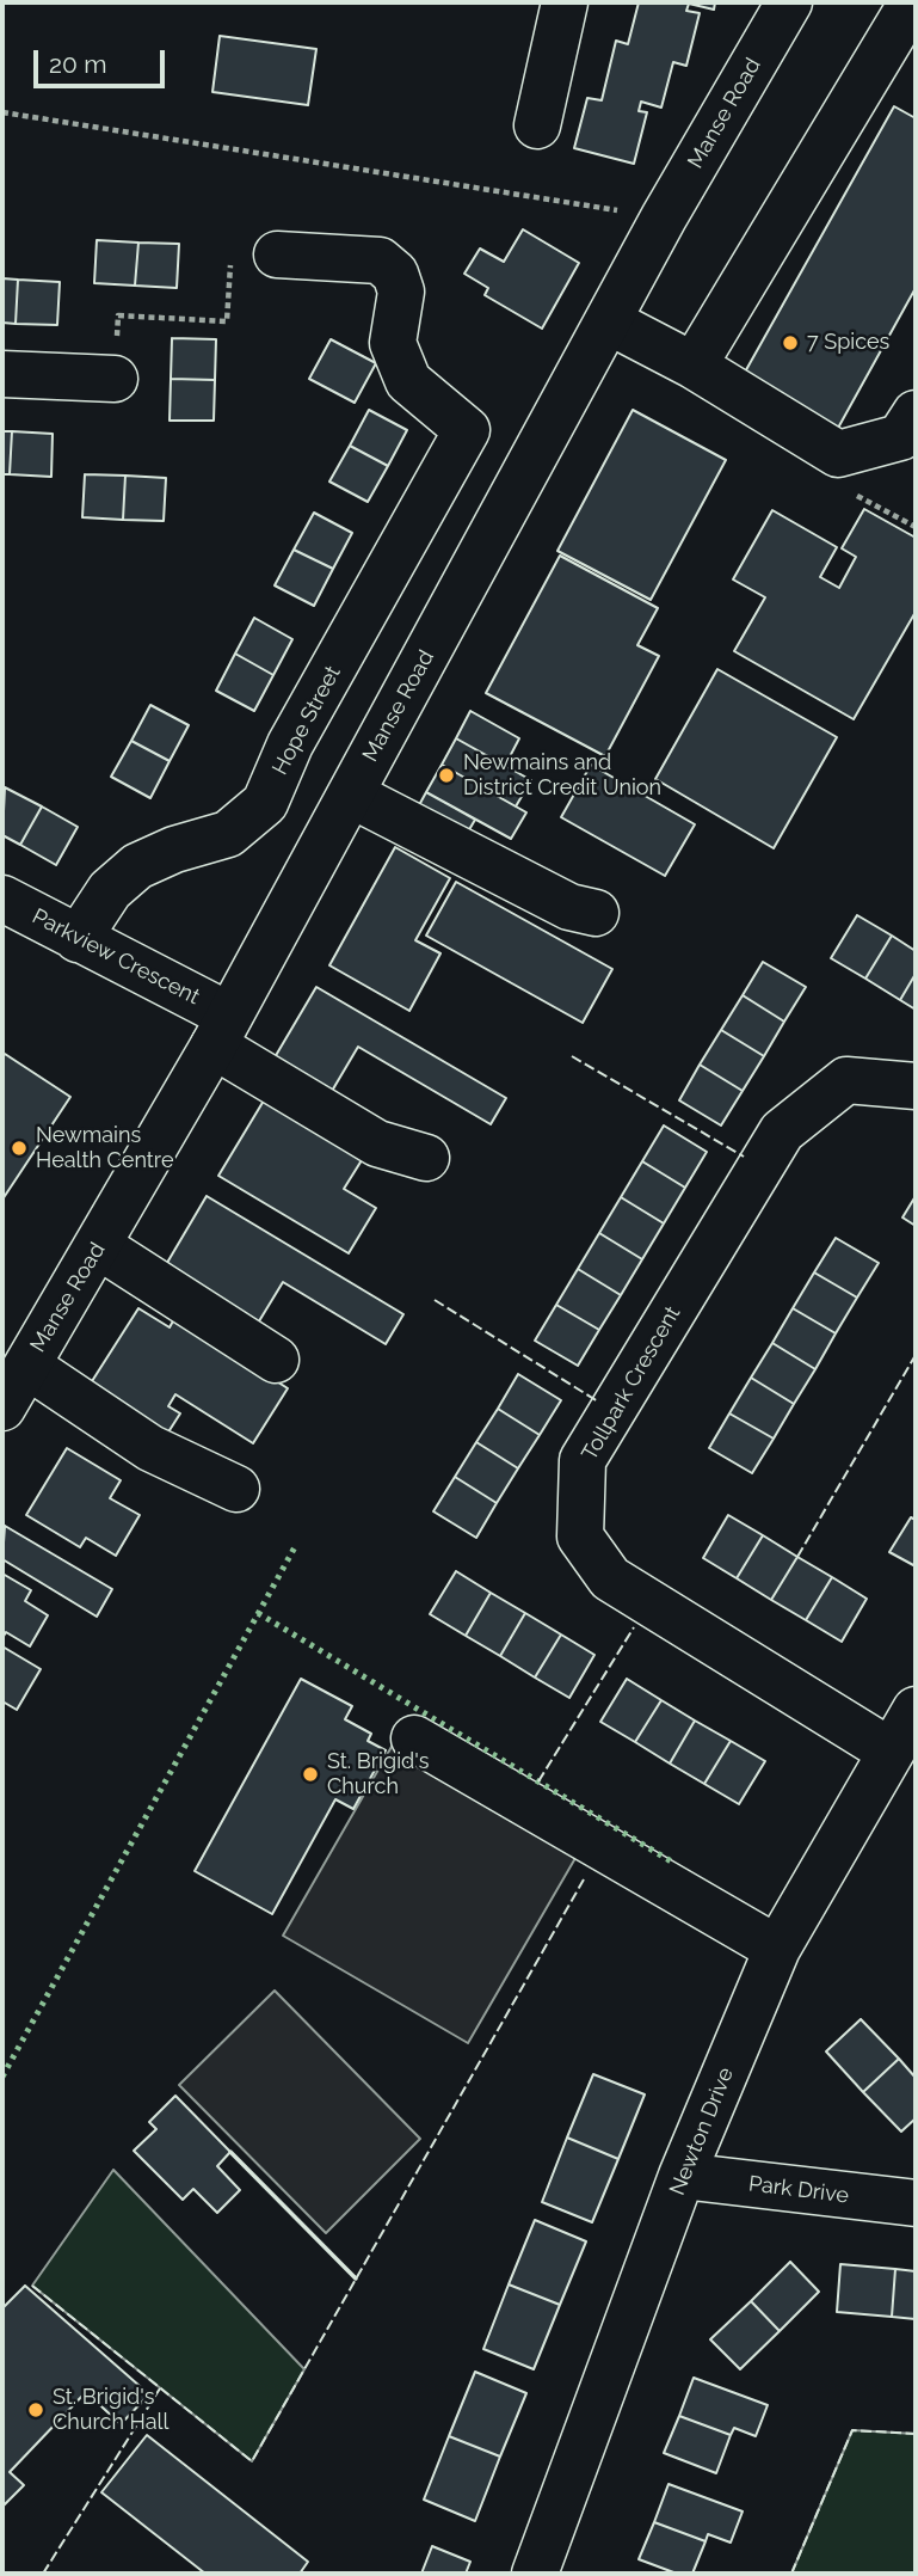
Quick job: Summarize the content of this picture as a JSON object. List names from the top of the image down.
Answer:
{
  "streets": {
    "street": [
      "Manse Road",
      "Hope Street",
      "Parkview Crescent",
      "Tollpark Crescent",
      "Newton Drive",
      "Park Drive"
    ]
  },
  "crossings": [
    ["Manse Road", "Parkview Crescent"],
    ["Hope Street", "Parkview Crescent"],
    ["Tollpark Crescent", "Newton Drive"],
    ["Newton Drive", "Park Drive"]
  ],
  "places": [
    "7 Spices",
    "Newmains and District Credit Union",
    "Newmains Health Centre",
    "St. Brigid's Church",
    "St. Brigid's Church Hall"
  ],
  "scale_bar": "20 m"
}
